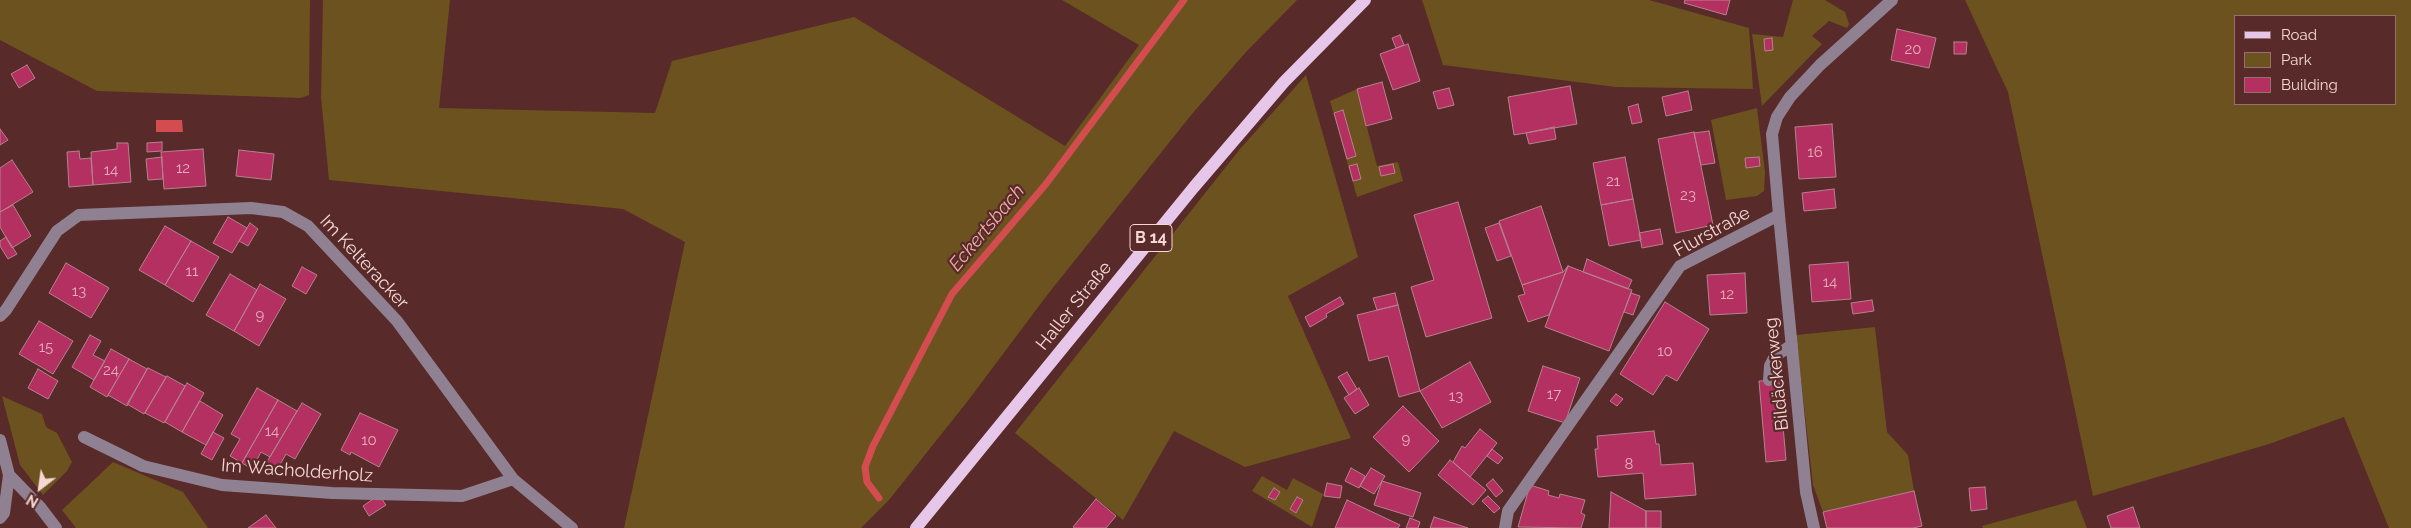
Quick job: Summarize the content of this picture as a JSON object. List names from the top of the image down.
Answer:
{
  "streets": {
    "main road": ["B 14", "Haller Straße"],
    "street": [
      "Flurstraße",
      "Im Kelteracker",
      "Bildäckerweg",
      "Im Wacholderholz"
    ]
  },
  "crossings": [
    ["Flurstraße", "Bildäckerweg"],
    ["Im Kelteracker", "Im Wacholderholz"]
  ],
  "water": ["Eckertsbach"],
  "house_numbers": [
    "20",
    "16",
    "12",
    "14",
    "21",
    "23",
    "11",
    "14",
    "13",
    "12",
    "9",
    "15",
    "10",
    "24",
    "17",
    "13",
    "14",
    "9",
    "10",
    "8"
  ],
  "legend": ["Road", "Park", "Building"],
  "north": "bottom left"
}
